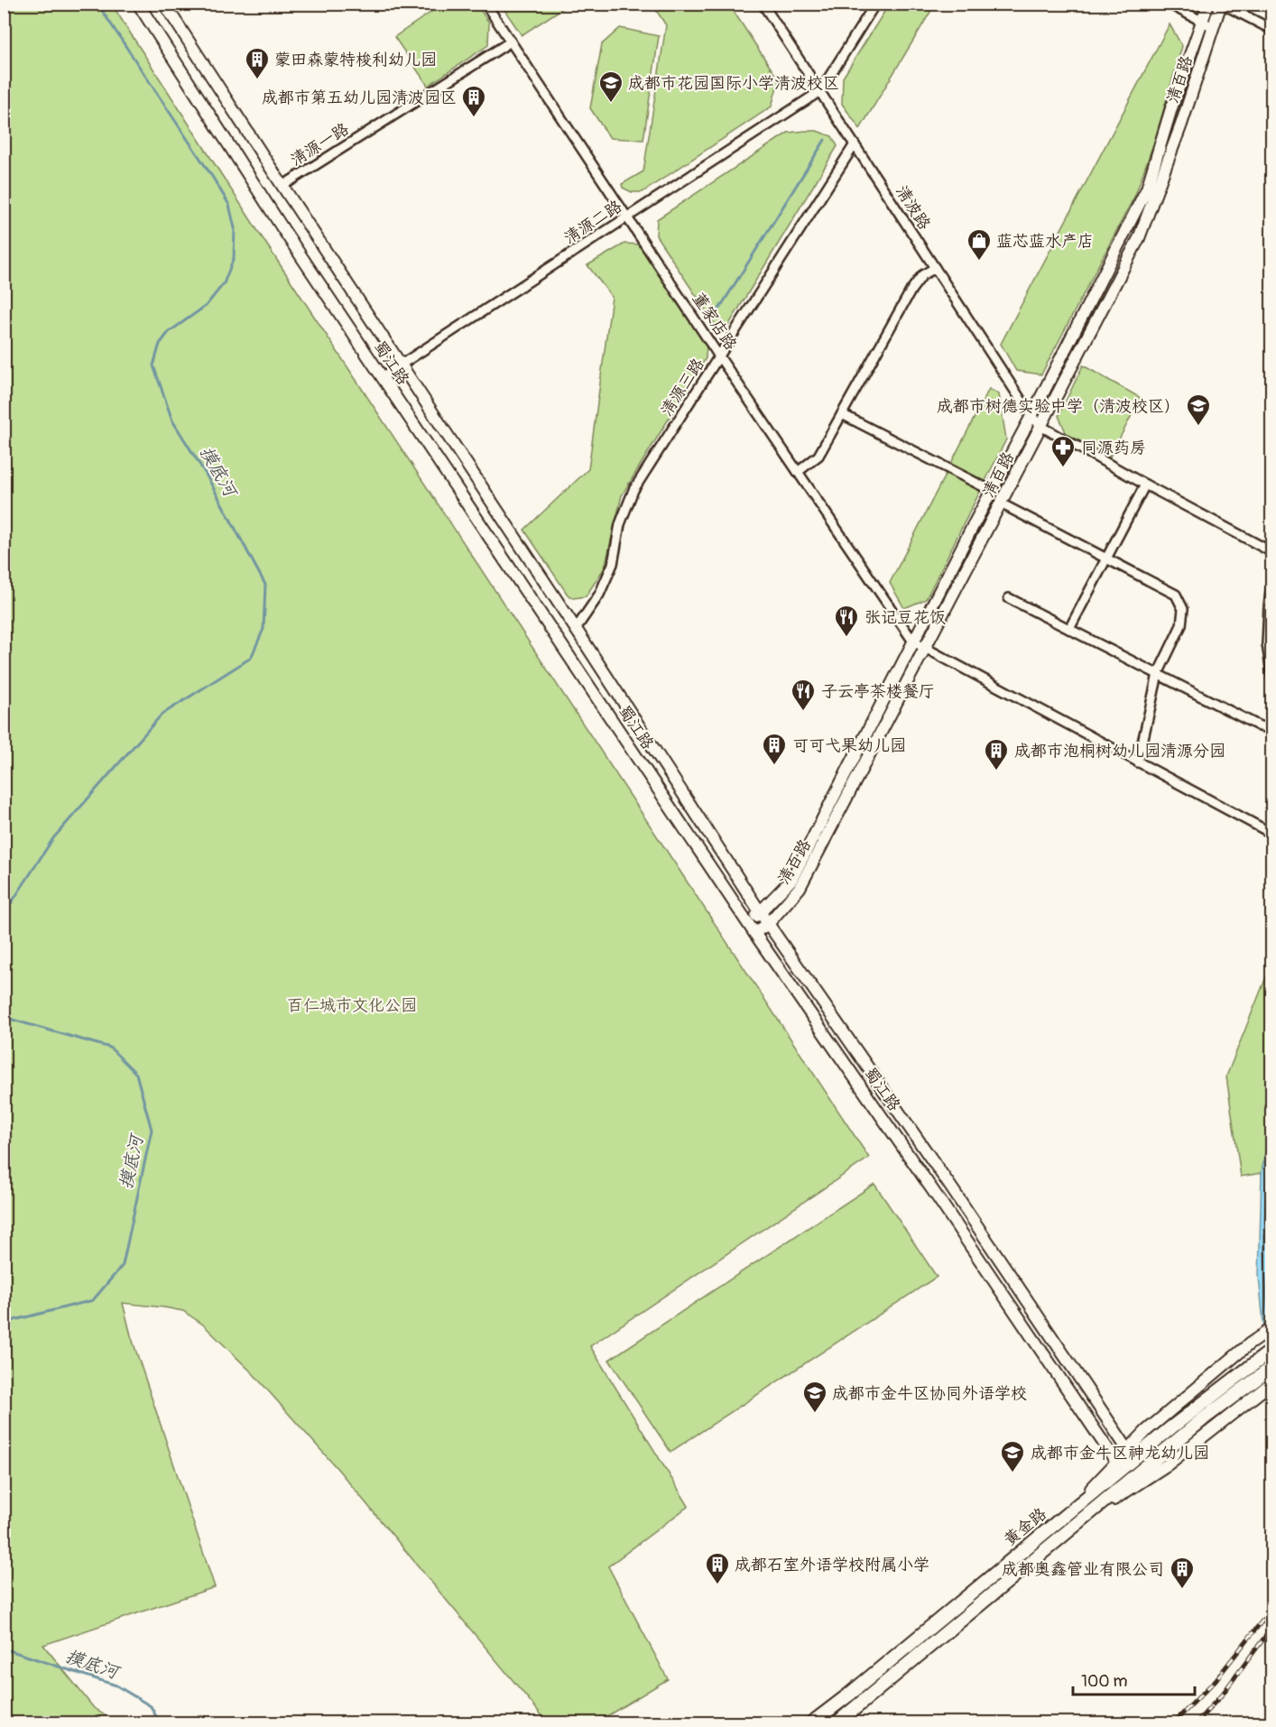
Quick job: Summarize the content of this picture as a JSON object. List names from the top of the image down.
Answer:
{
  "streets": {
    "main road": ["黄金路"],
    "street": [
      "清百路",
      "清源一路",
      "清波路",
      "清源二路",
      "董家店路",
      "蜀江路",
      "清源三路"
    ]
  },
  "crossings": [
    ["清百路", "清波路"],
    ["清百路", "董家店路"],
    ["清百路", "蜀江路"],
    ["清源一路", "董家店路"],
    ["清源一路", "蜀江路"],
    ["清波路", "清源二路"],
    ["清波路", "清源三路"],
    ["清源二路", "董家店路"],
    ["清源二路", "蜀江路"],
    ["董家店路", "清源三路"],
    ["蜀江路", "清源三路"]
  ],
  "water": ["摸底河"],
  "parks": ["百仁城市文化公园"],
  "places": {
    "building": [
      "蒙田森蒙特梭利幼儿园",
      "成都市第五幼儿园清波园区",
      "可可弋果幼儿园",
      "成都市泡桐树幼儿园清源分园",
      "成都石室外语学校附属小学",
      "成都奥鑫管业有限公司"
    ],
    "school or university": [
      "成都市花园国际小学清波校区",
      "成都市树德实验中学（清波校区）",
      "成都市金牛区协同外语学校",
      "成都市金牛区神龙幼儿园"
    ],
    "shop": ["蓝芯蓝水产店"],
    "pharmacy": ["同源药房"],
    "restaurant": ["张记豆花饭", "子云亭茶楼餐厅"]
  },
  "scale_bar": "100 m"
}
